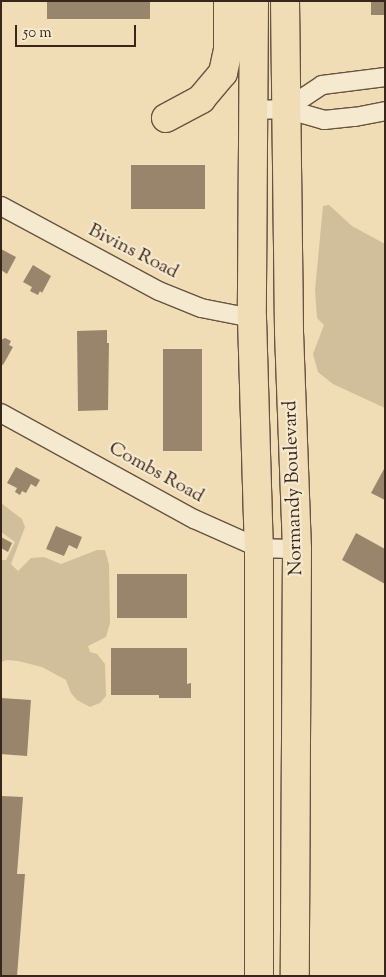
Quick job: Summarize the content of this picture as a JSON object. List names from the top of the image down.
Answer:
{
  "streets": {
    "main road": ["Normandy Boulevard"],
    "street": ["Bivins Road", "Combs Road"]
  },
  "crossings": [
    ["Bivins Road", "Normandy Boulevard"],
    ["Combs Road", "Normandy Boulevard"]
  ],
  "scale_bar": "50 m"
}
